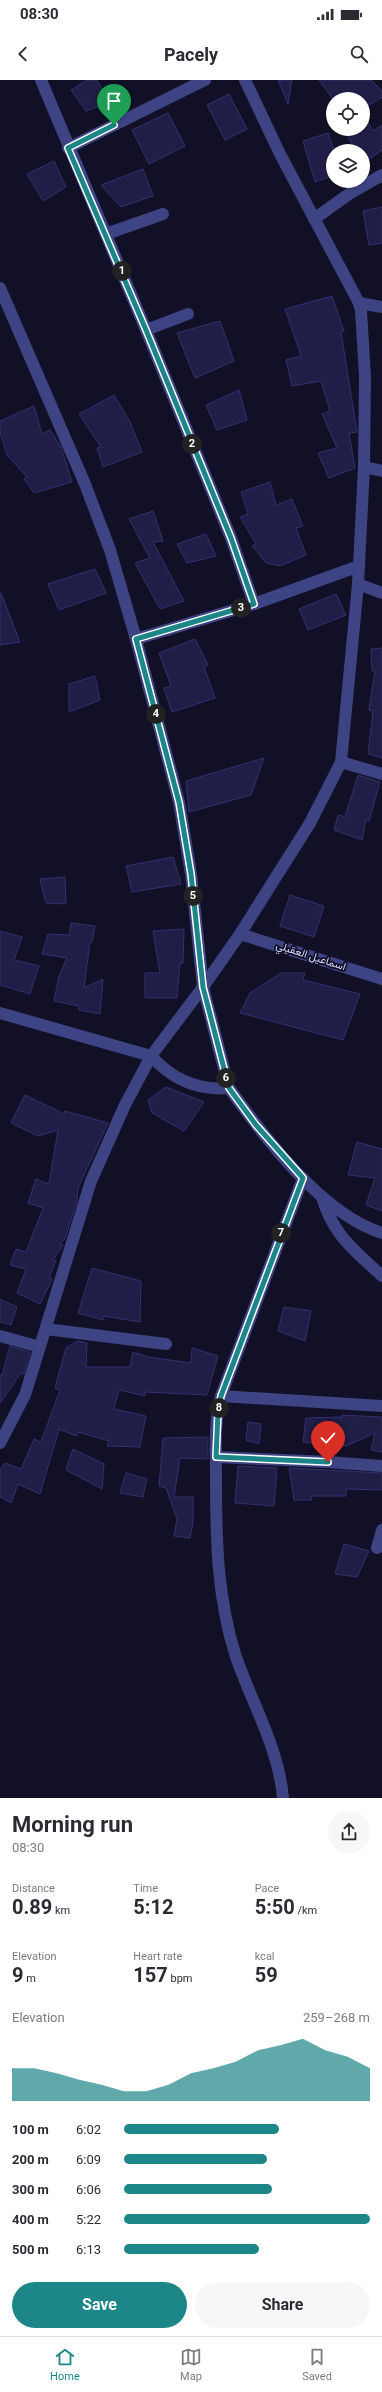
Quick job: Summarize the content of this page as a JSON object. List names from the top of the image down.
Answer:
{
  "streets": {
    "street": ["اسماعيل العقيلي"]
  },
  "page": {
    "status": "08:30",
    "header": "Pacely",
    "pins": [
      "1",
      "2",
      "3",
      "4",
      "5",
      "6",
      "7",
      "8"
    ],
    "heading": ["Morning run", "08:30"],
    "stats": [
      ["Distance", "0.89 km"],
      ["Time", "5:12"],
      ["Pace", "5:50 /km"],
      ["Elevation", "9 m"],
      ["Heart rate", "157 bpm"],
      ["kcal", "59"]
    ],
    "chart": ["Elevation", "259–268 m"],
    "list": [
      {
        "name": "100 m",
        "note": "6:02"
      },
      {
        "name": "200 m",
        "note": "6:09"
      },
      {
        "name": "300 m",
        "note": "6:06"
      },
      {
        "name": "400 m",
        "note": "5:22"
      },
      {
        "name": "500 m",
        "note": "6:13"
      }
    ],
    "buttons": ["Save", "Share"],
    "tabs": ["Home", "Map", "Saved"]
  }
}
